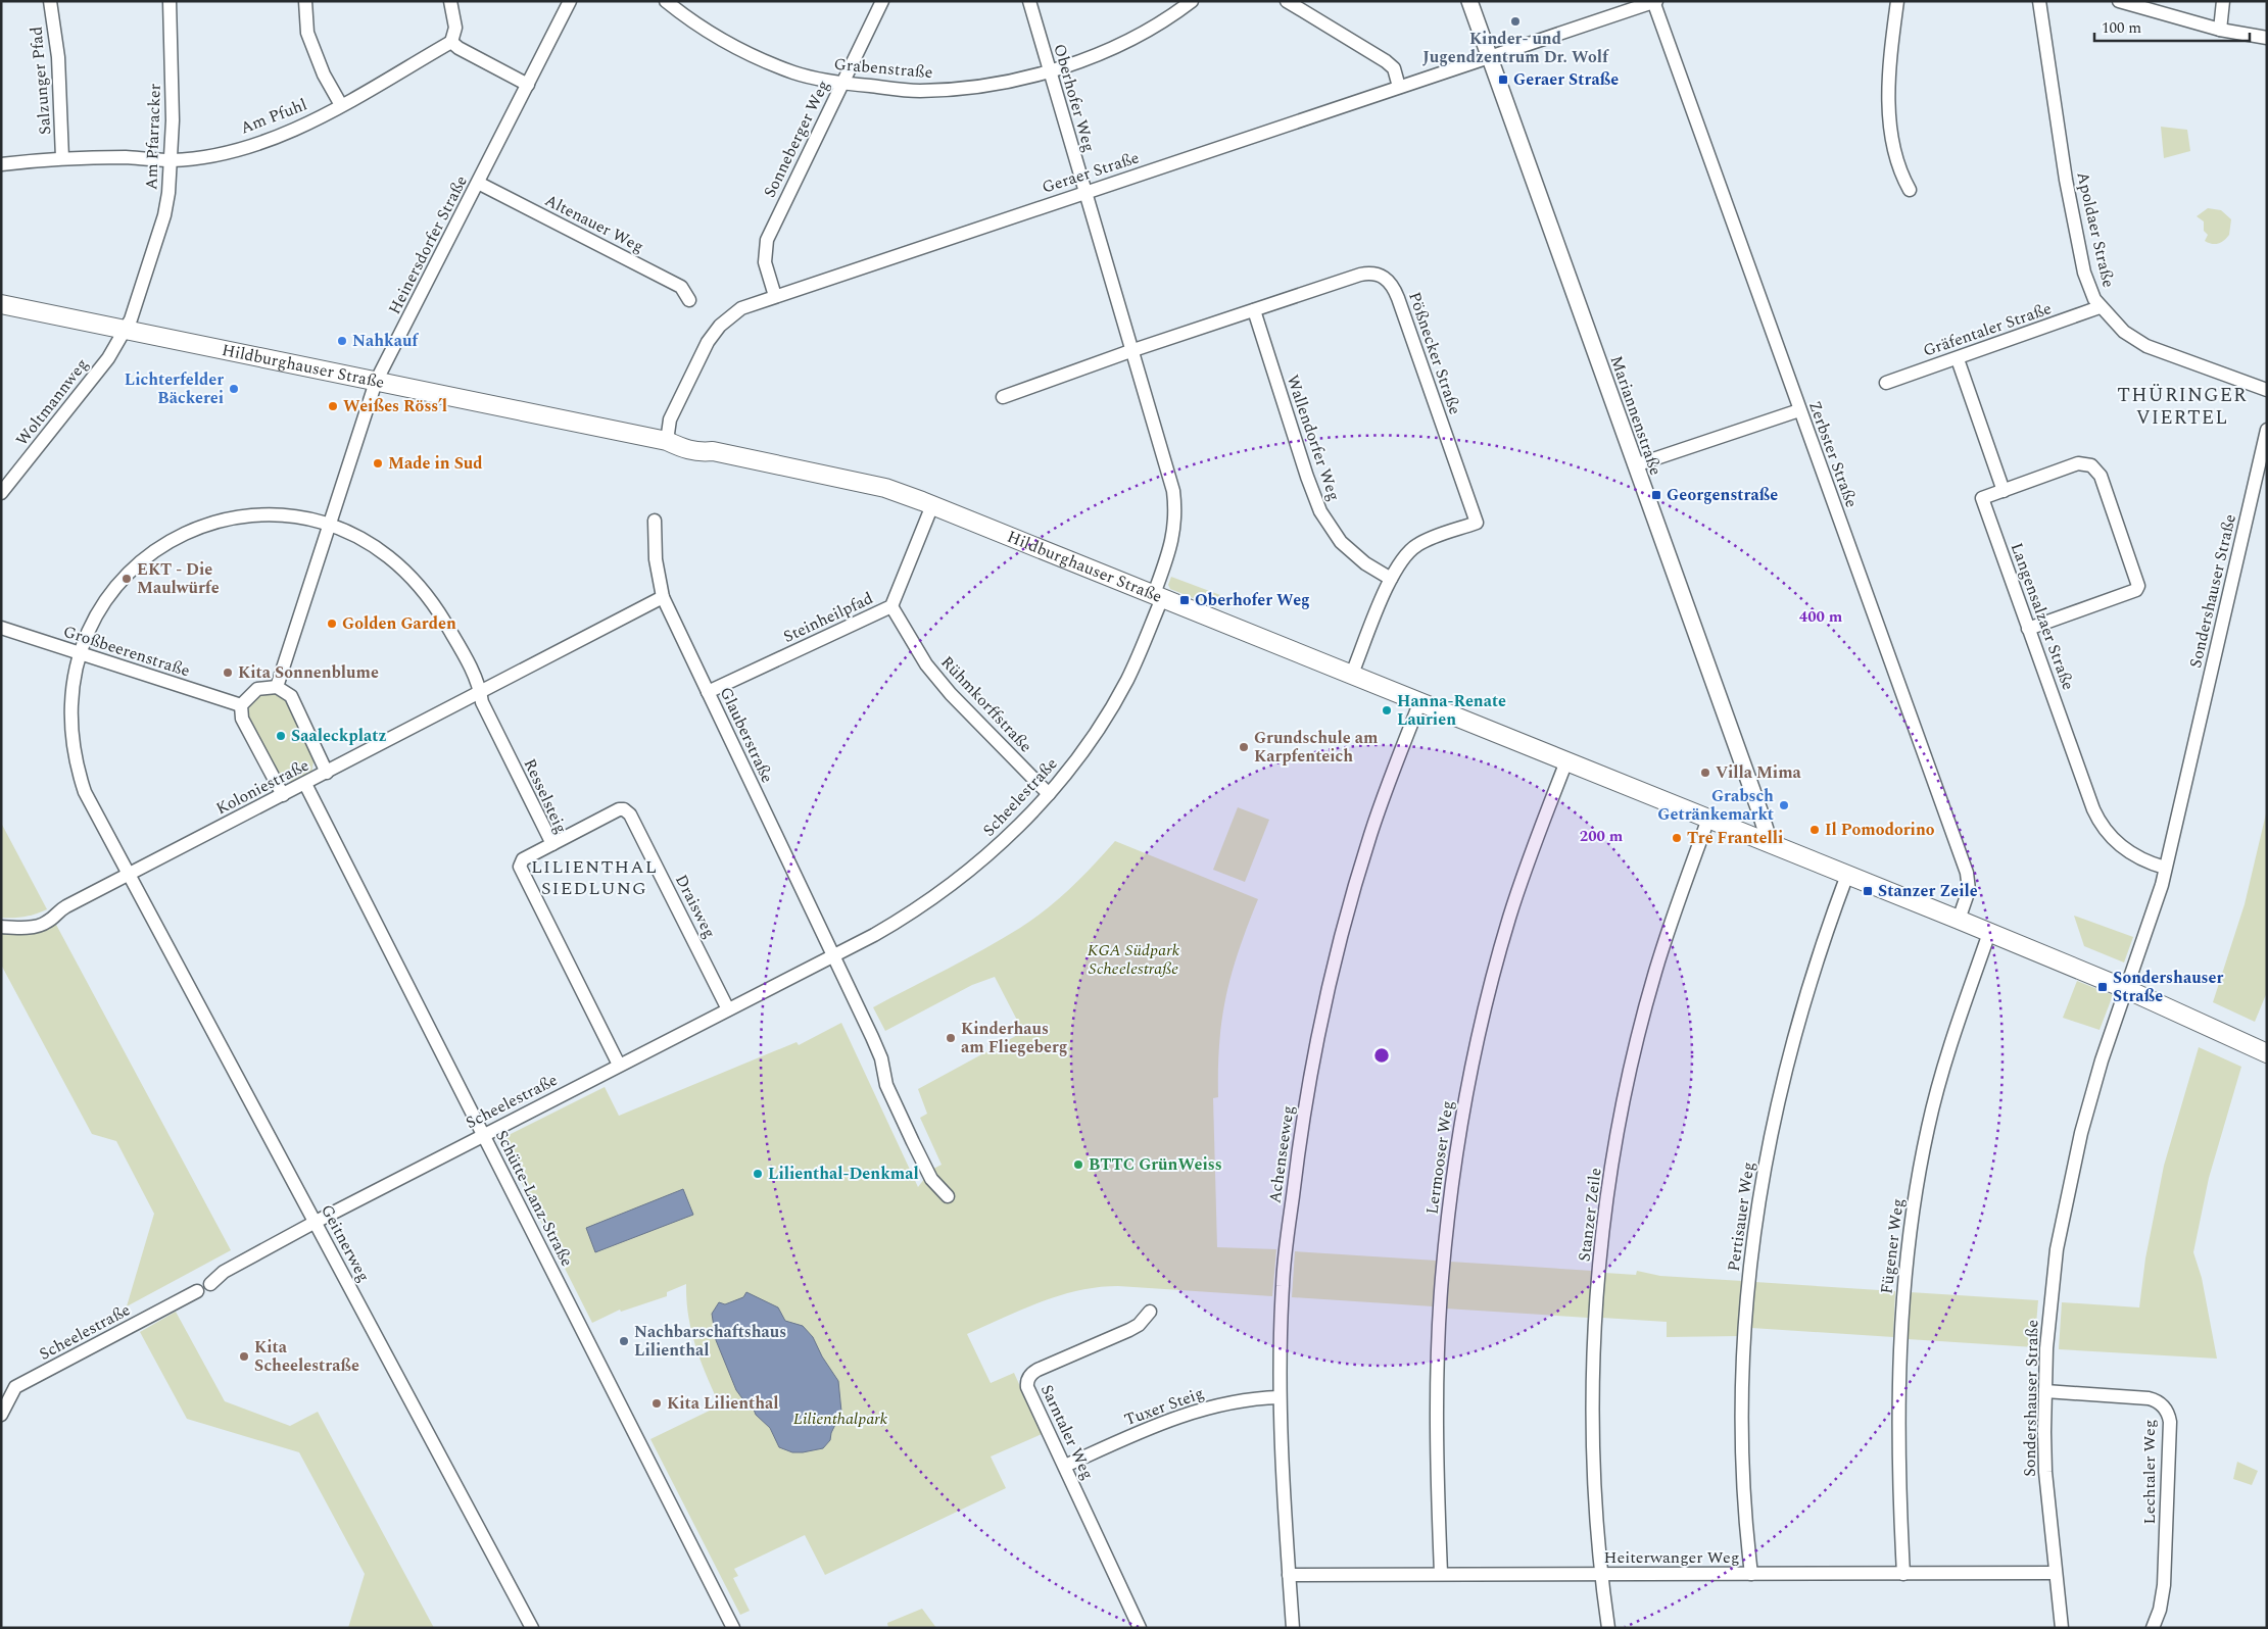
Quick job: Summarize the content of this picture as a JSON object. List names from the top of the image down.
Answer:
{
  "streets": {
    "main road": ["Hildburghauser Straße"],
    "street": [
      "Grabenstraße",
      "Salzunger Pfad",
      "Oberhofer Weg",
      "Am Pfuhl",
      "Am Pfarracker",
      "Sonneberger Weg",
      "Geraer Straße",
      "Altenauer Weg",
      "Apoldaer Straße",
      "Heinersdorfer Straße",
      "Gräfentaler Straße",
      "Pößnecker Straße",
      "Woltmannweg",
      "Mariannenstraße",
      "Wallendorfer Weg",
      "Zerbster Straße",
      "Sondershauser Straße",
      "Langensalzaer Straße",
      "Steinheilpfad",
      "Großbeerenstraße",
      "Rühmkorffstraße",
      "Glauberstraße",
      "Koloniestraße",
      "Resselsteig",
      "Scheelestraße",
      "Draisweg",
      "Achenseeweg",
      "Lermooser Weg",
      "Schütte-Lanz-Straße",
      "Stanzer Zeile",
      "Pertisauer Weg",
      "Geitnerweg",
      "Fügener Weg",
      "Tuxer Steig",
      "Sarntaler Weg",
      "Lechtaler Weg",
      "Heiterwanger Weg"
    ]
  },
  "crossings": [
    ["Grabenstraße", "Oberhofer Weg"],
    ["Grabenstraße", "Sonneberger Weg"],
    ["Salzunger Pfad", "Am Pfuhl"],
    ["Oberhofer Weg", "Geraer Straße"],
    ["Oberhofer Weg", "Pößnecker Straße"],
    ["Oberhofer Weg", "Hildburghauser Straße"],
    ["Oberhofer Weg", "Scheelestraße"],
    ["Am Pfuhl", "Am Pfarracker"],
    ["Am Pfarracker", "Hildburghauser Straße"],
    ["Am Pfarracker", "Woltmannweg"],
    ["Sonneberger Weg", "Geraer Straße"],
    ["Geraer Straße", "Hildburghauser Straße"],
    ["Geraer Straße", "Mariannenstraße"],
    ["Geraer Straße", "Zerbster Straße"],
    ["Altenauer Weg", "Heinersdorfer Straße"],
    ["Apoldaer Straße", "Gräfentaler Straße"],
    ["Heinersdorfer Straße", "Hildburghauser Straße"],
    ["Heinersdorfer Straße", "Resselsteig"],
    ["Pößnecker Straße", "Wallendorfer Weg"],
    ["Hildburghauser Straße", "Woltmannweg"],
    ["Hildburghauser Straße", "Mariannenstraße"],
    ["Hildburghauser Straße", "Zerbster Straße"],
    ["Hildburghauser Straße", "Sondershauser Straße"],
    ["Hildburghauser Straße", "Steinheilpfad"],
    ["Hildburghauser Straße", "Scheelestraße"],
    ["Hildburghauser Straße", "Achenseeweg"],
    ["Hildburghauser Straße", "Lermooser Weg"],
    ["Hildburghauser Straße", "Stanzer Zeile"],
    ["Hildburghauser Straße", "Pertisauer Weg"],
    ["Hildburghauser Straße", "Fügener Weg"],
    ["Sondershauser Straße", "Langensalzaer Straße"],
    ["Sondershauser Straße", "Lechtaler Weg"],
    ["Sondershauser Straße", "Heiterwanger Weg"],
    ["Steinheilpfad", "Rühmkorffstraße"],
    ["Steinheilpfad", "Glauberstraße"],
    ["Großbeerenstraße", "Resselsteig"],
    ["Großbeerenstraße", "Geitnerweg"],
    ["Rühmkorffstraße", "Scheelestraße"],
    ["Glauberstraße", "Koloniestraße"],
    ["Glauberstraße", "Scheelestraße"],
    ["Koloniestraße", "Resselsteig"],
    ["Koloniestraße", "Schütte-Lanz-Straße"],
    ["Koloniestraße", "Geitnerweg"],
    ["Resselsteig", "Scheelestraße"],
    ["Resselsteig", "Draisweg"],
    ["Resselsteig", "Geitnerweg"],
    ["Scheelestraße", "Draisweg"],
    ["Scheelestraße", "Schütte-Lanz-Straße"],
    ["Scheelestraße", "Geitnerweg"],
    ["Achenseeweg", "Tuxer Steig"],
    ["Achenseeweg", "Heiterwanger Weg"],
    ["Lermooser Weg", "Heiterwanger Weg"],
    ["Stanzer Zeile", "Heiterwanger Weg"],
    ["Pertisauer Weg", "Heiterwanger Weg"],
    ["Fügener Weg", "Heiterwanger Weg"],
    ["Tuxer Steig", "Sarntaler Weg"]
  ],
  "districts": ["THÜRINGER VIERTEL", "LILIENTHAL SIEDLUNG"],
  "parks": ["KGA Südpark Scheelestraße", "Lilienthalpark"],
  "places": {
    "other": [
      "Kinder- und Jugendzentrum Dr. Wolf",
      "Nahkauf",
      "Lichterfelder Bäckerei",
      "Weißes Röss’l",
      "Made in Sud",
      "EKT - Die Maulwürfe",
      "Golden Garden",
      "Kita Sonnenblume",
      "Hanna-Renate Laurien",
      "Saaleckplatz",
      "Grundschule am Karpfenteich",
      "Villa Mima",
      "Grabsch Getränkemarkt",
      "Il Pomodorino",
      "Tre Frantelli",
      "Kinderhaus am Fliegeberg",
      "BTTC GrünWeiss",
      "Lilienthal-Denkmal",
      "Nachbarschaftshaus Lilienthal",
      "Kita Scheelestraße",
      "Kita Lilienthal"
    ],
    "transit": [
      "Geraer Straße",
      "Georgenstraße",
      "Oberhofer Weg",
      "Stanzer Zeile",
      "Sondershauser Straße"
    ]
  },
  "scale_bar": "100 m",
  "rings": ["400 m", "200 m"]
}
